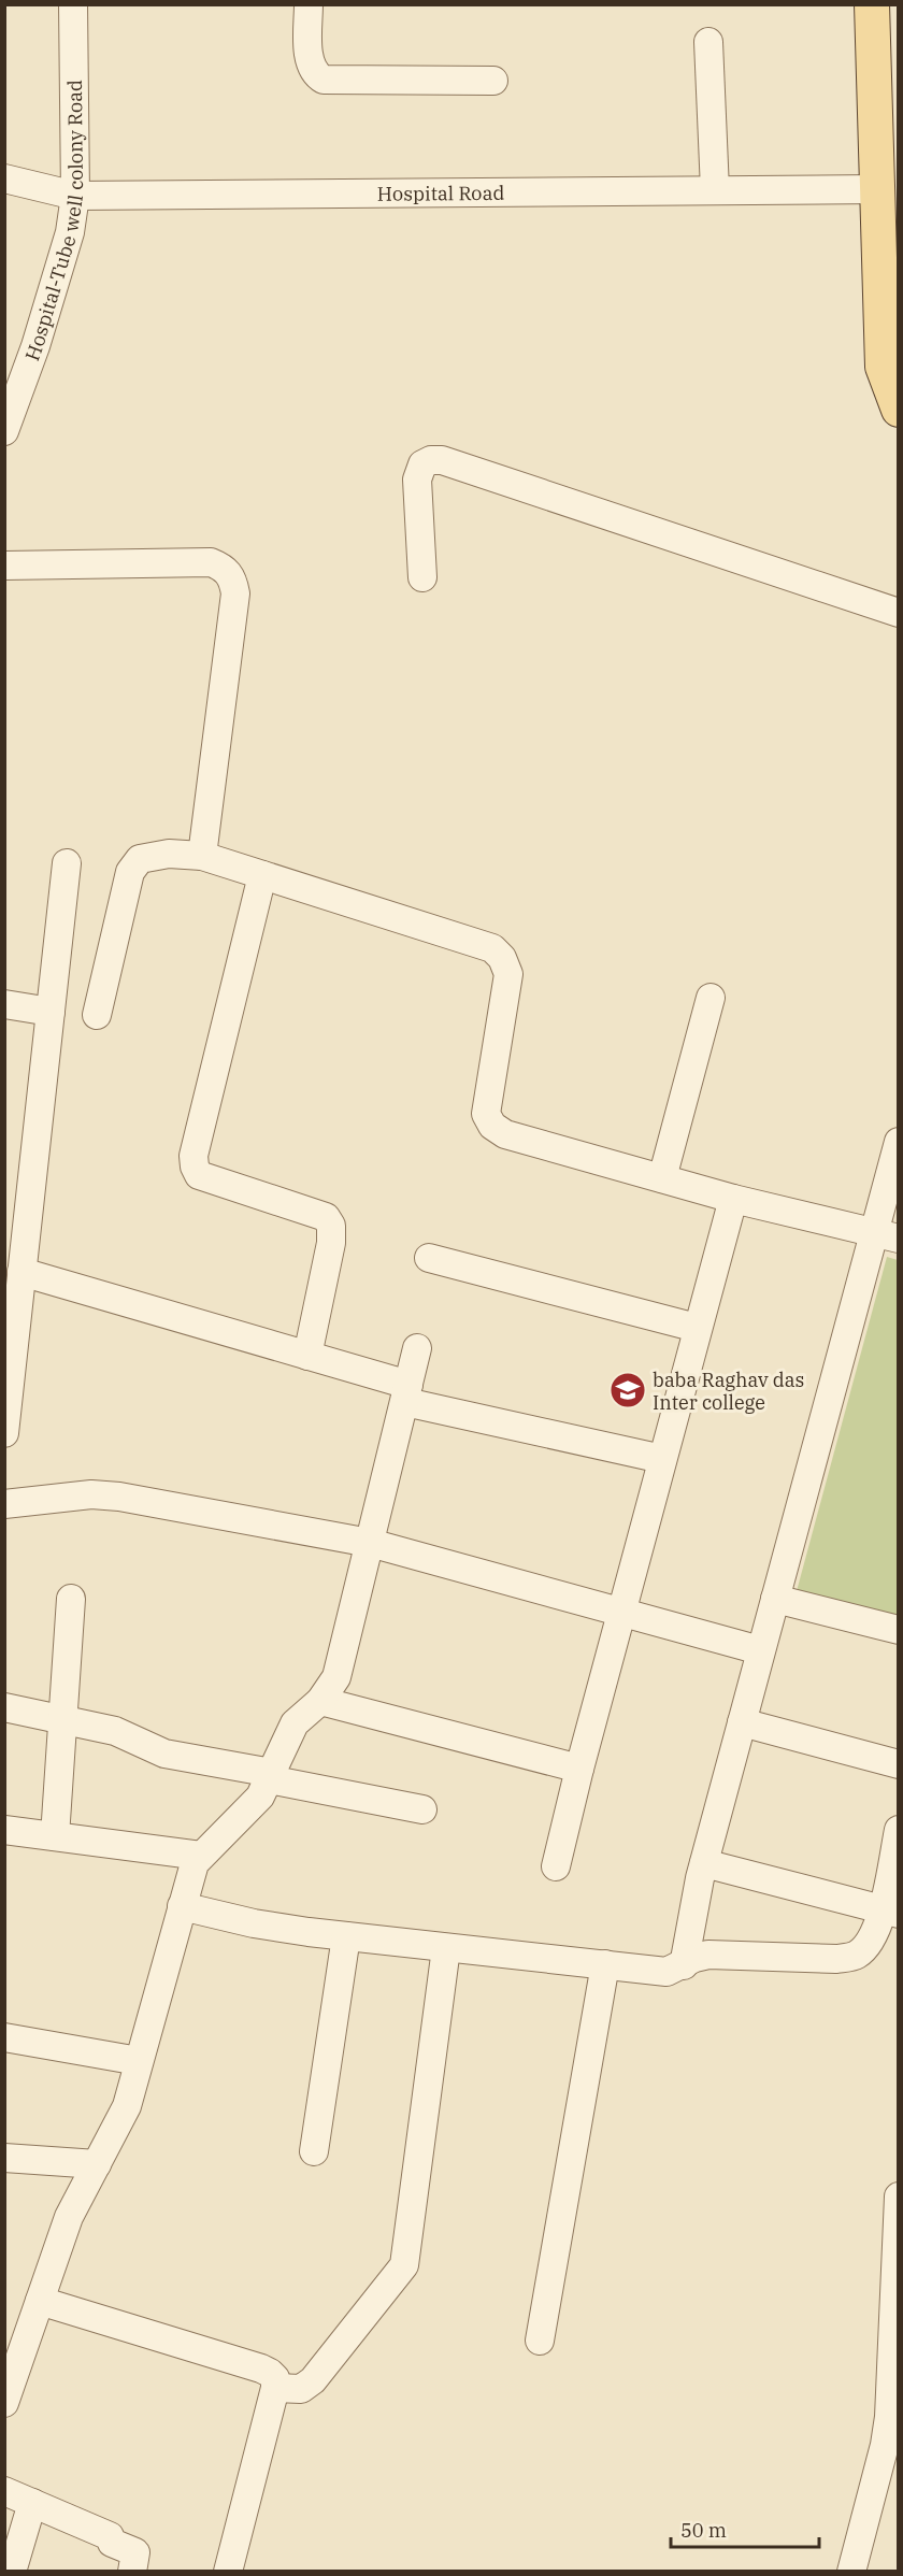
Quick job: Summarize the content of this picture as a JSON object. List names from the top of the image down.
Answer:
{
  "streets": {
    "street": ["Hospital Road", "Hospital-Tube well colony Road"]
  },
  "crossings": [
    ["Hospital Road", "Hospital-Tube well colony Road"]
  ],
  "places": {
    "school or university": ["baba Raghav das Inter college"]
  },
  "scale_bar": "50 m"
}
